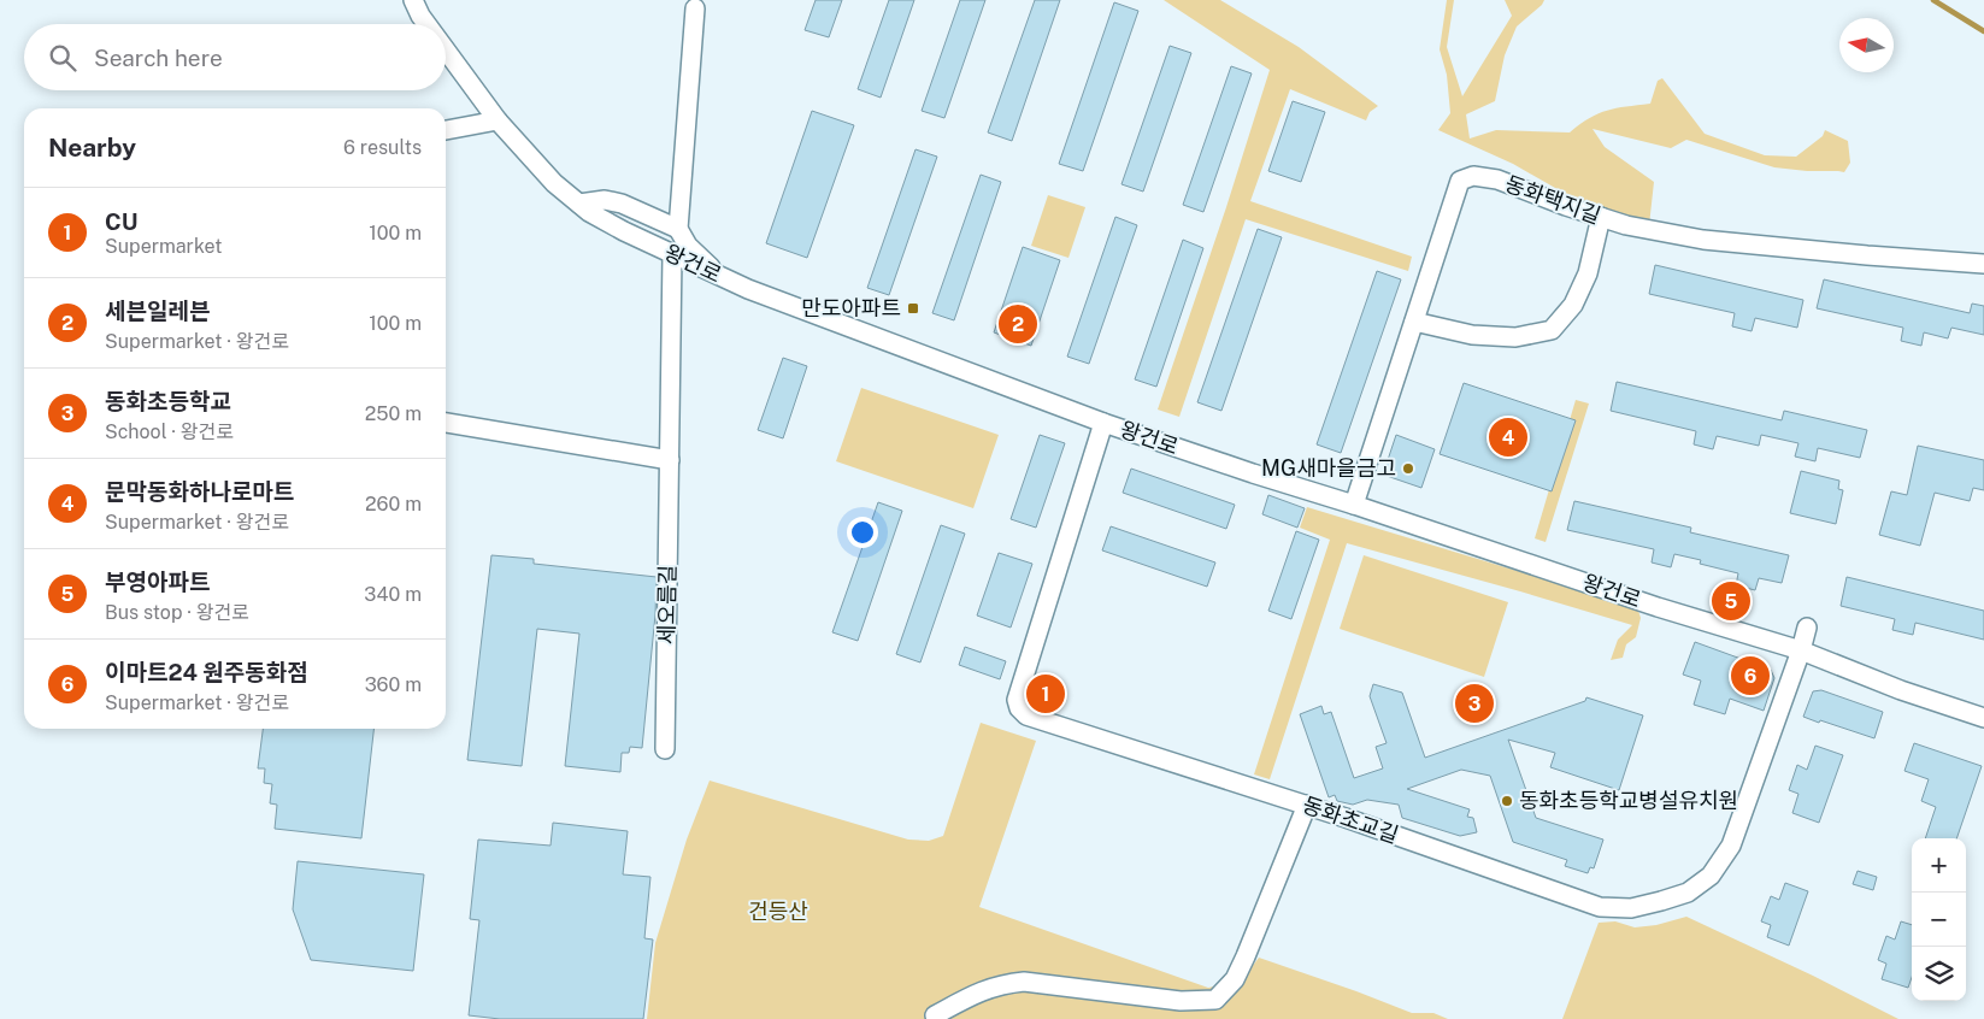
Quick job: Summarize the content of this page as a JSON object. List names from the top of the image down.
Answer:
{
  "streets": {
    "street": [
      "동화택지길",
      "왕건로",
      "세오름길",
      "동화초교길"
    ]
  },
  "crossings": [
    ["동화택지길", "왕건로"],
    ["왕건로", "세오름길"],
    ["왕건로", "동화초교길"]
  ],
  "parks": ["건등산"],
  "places": {
    "transit": ["만도아파트"],
    "other": ["MG새마을금고", "동화초등학교병설유치원"]
  },
  "north": "left",
  "page": {
    "search": "Search here",
    "heading": ["Nearby", "6 results"],
    "list": [
      {
        "mark": "1",
        "name": "CU",
        "note": "Supermarket",
        "value": "100 m"
      },
      {
        "mark": "2",
        "name": "세븐일레븐",
        "note": "Supermarket · 왕건로",
        "value": "100 m"
      },
      {
        "mark": "3",
        "name": "동화초등학교",
        "note": "School · 왕건로",
        "value": "250 m"
      },
      {
        "mark": "4",
        "name": "문막동화하나로마트",
        "note": "Supermarket · 왕건로",
        "value": "260 m"
      },
      {
        "mark": "5",
        "name": "부영아파트",
        "note": "Bus stop · 왕건로",
        "value": "340 m"
      },
      {
        "mark": "6",
        "name": "이마트24 원주동화점",
        "note": "Supermarket · 왕건로",
        "value": "360 m"
      }
    ],
    "pins": [
      "2",
      "4",
      "5",
      "6",
      "1",
      "3"
    ],
    "map_buttons": ["+", "−"]
  }
}
